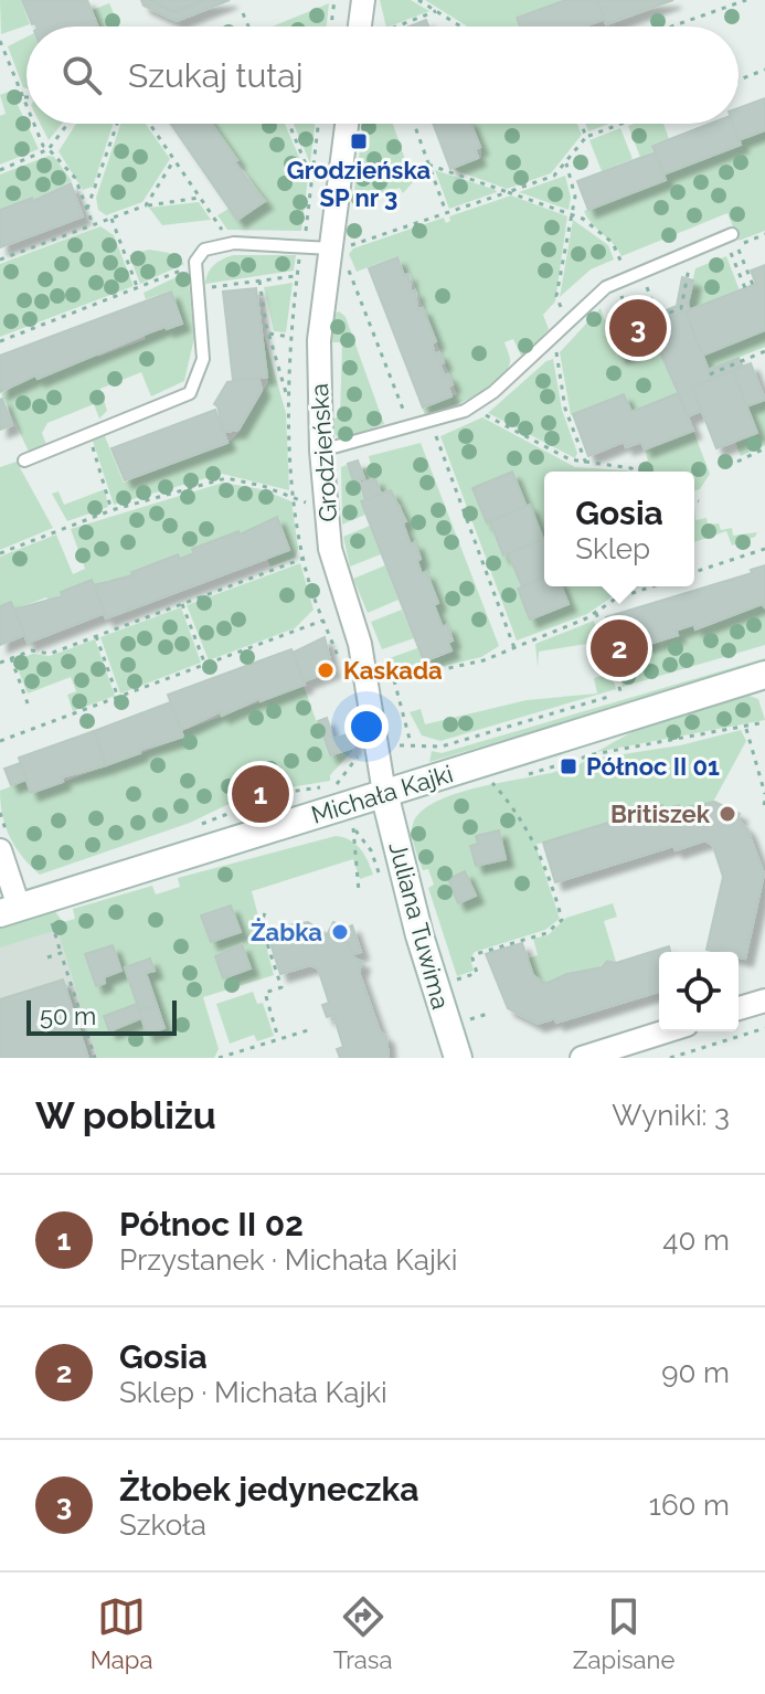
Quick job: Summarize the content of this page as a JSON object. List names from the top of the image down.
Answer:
{
  "streets": {
    "street": ["Grodzieńska", "Michała Kajki", "Juliana Tuwima"]
  },
  "crossings": [
    ["Grodzieńska", "Michała Kajki"],
    ["Grodzieńska", "Juliana Tuwima"],
    ["Michała Kajki", "Juliana Tuwima"]
  ],
  "places": {
    "transit": ["Grodzieńska SP nr 3", "Północ II 01"],
    "other": ["Kaskada", "Britiszek", "Żabka"]
  },
  "scale_bar": "50 m",
  "page": {
    "search": "Szukaj tutaj",
    "pins": ["3", "2", "1"],
    "popup": ["Gosia", "Sklep"],
    "scale": "50 m",
    "heading": ["W pobliżu", "Wyniki: 3"],
    "list": [
      {
        "mark": "1",
        "name": "Północ II 02",
        "note": "Przystanek · Michała Kajki",
        "value": "40 m"
      },
      {
        "mark": "2",
        "name": "Gosia",
        "note": "Sklep · Michała Kajki",
        "value": "90 m"
      },
      {
        "mark": "3",
        "name": "Żłobek jedyneczka",
        "note": "Szkoła",
        "value": "160 m"
      }
    ],
    "nav": ["Mapa", "Trasa", "Zapisane"]
  }
}
